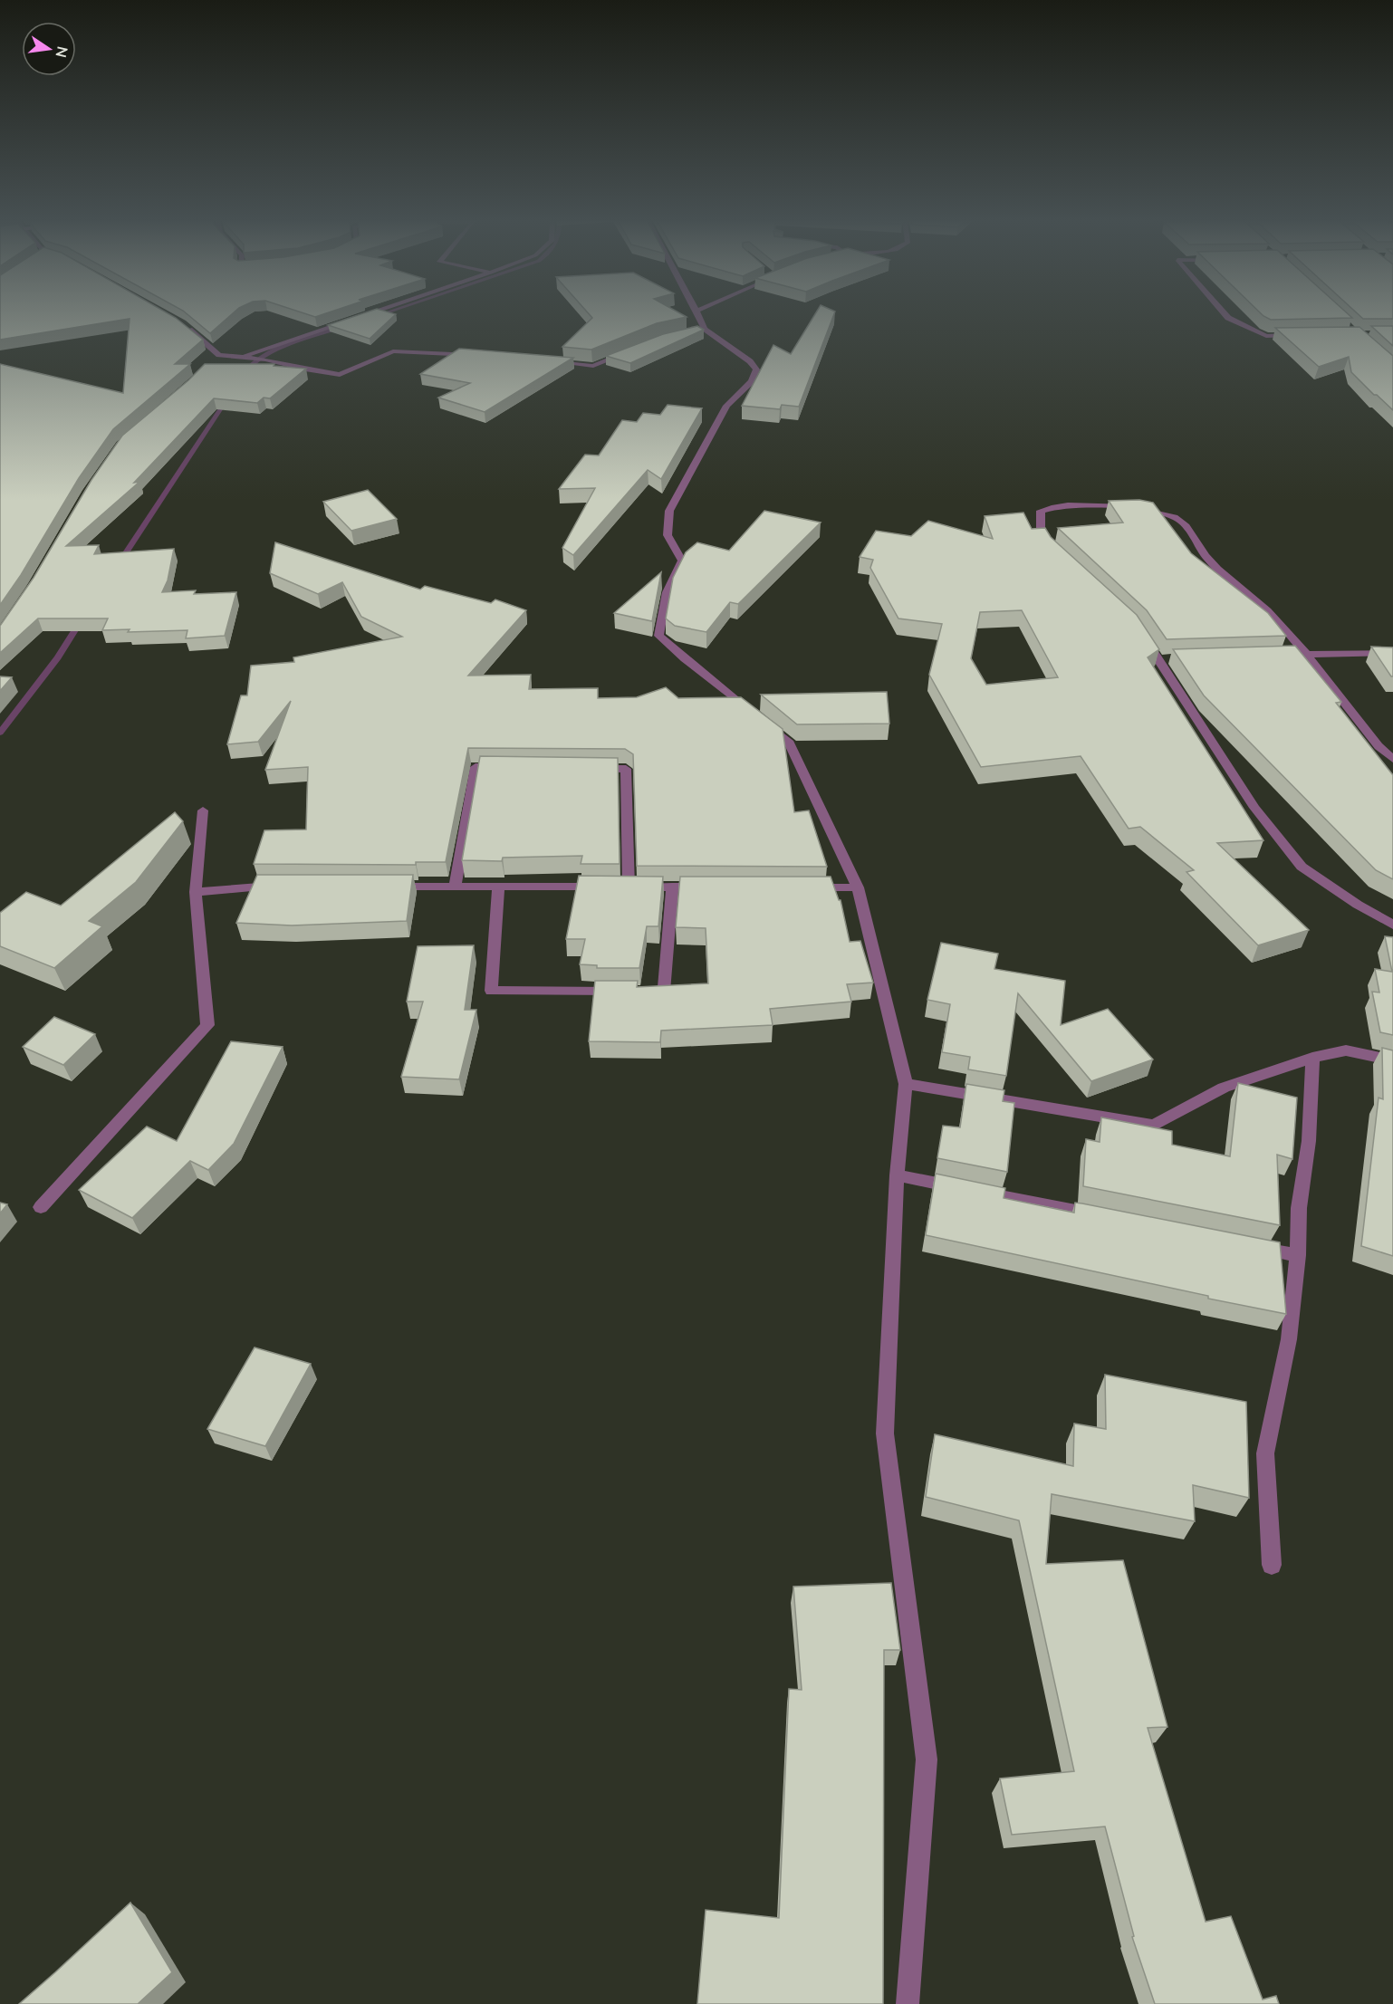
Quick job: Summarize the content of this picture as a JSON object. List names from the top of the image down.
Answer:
{
  "north": "right"
}
